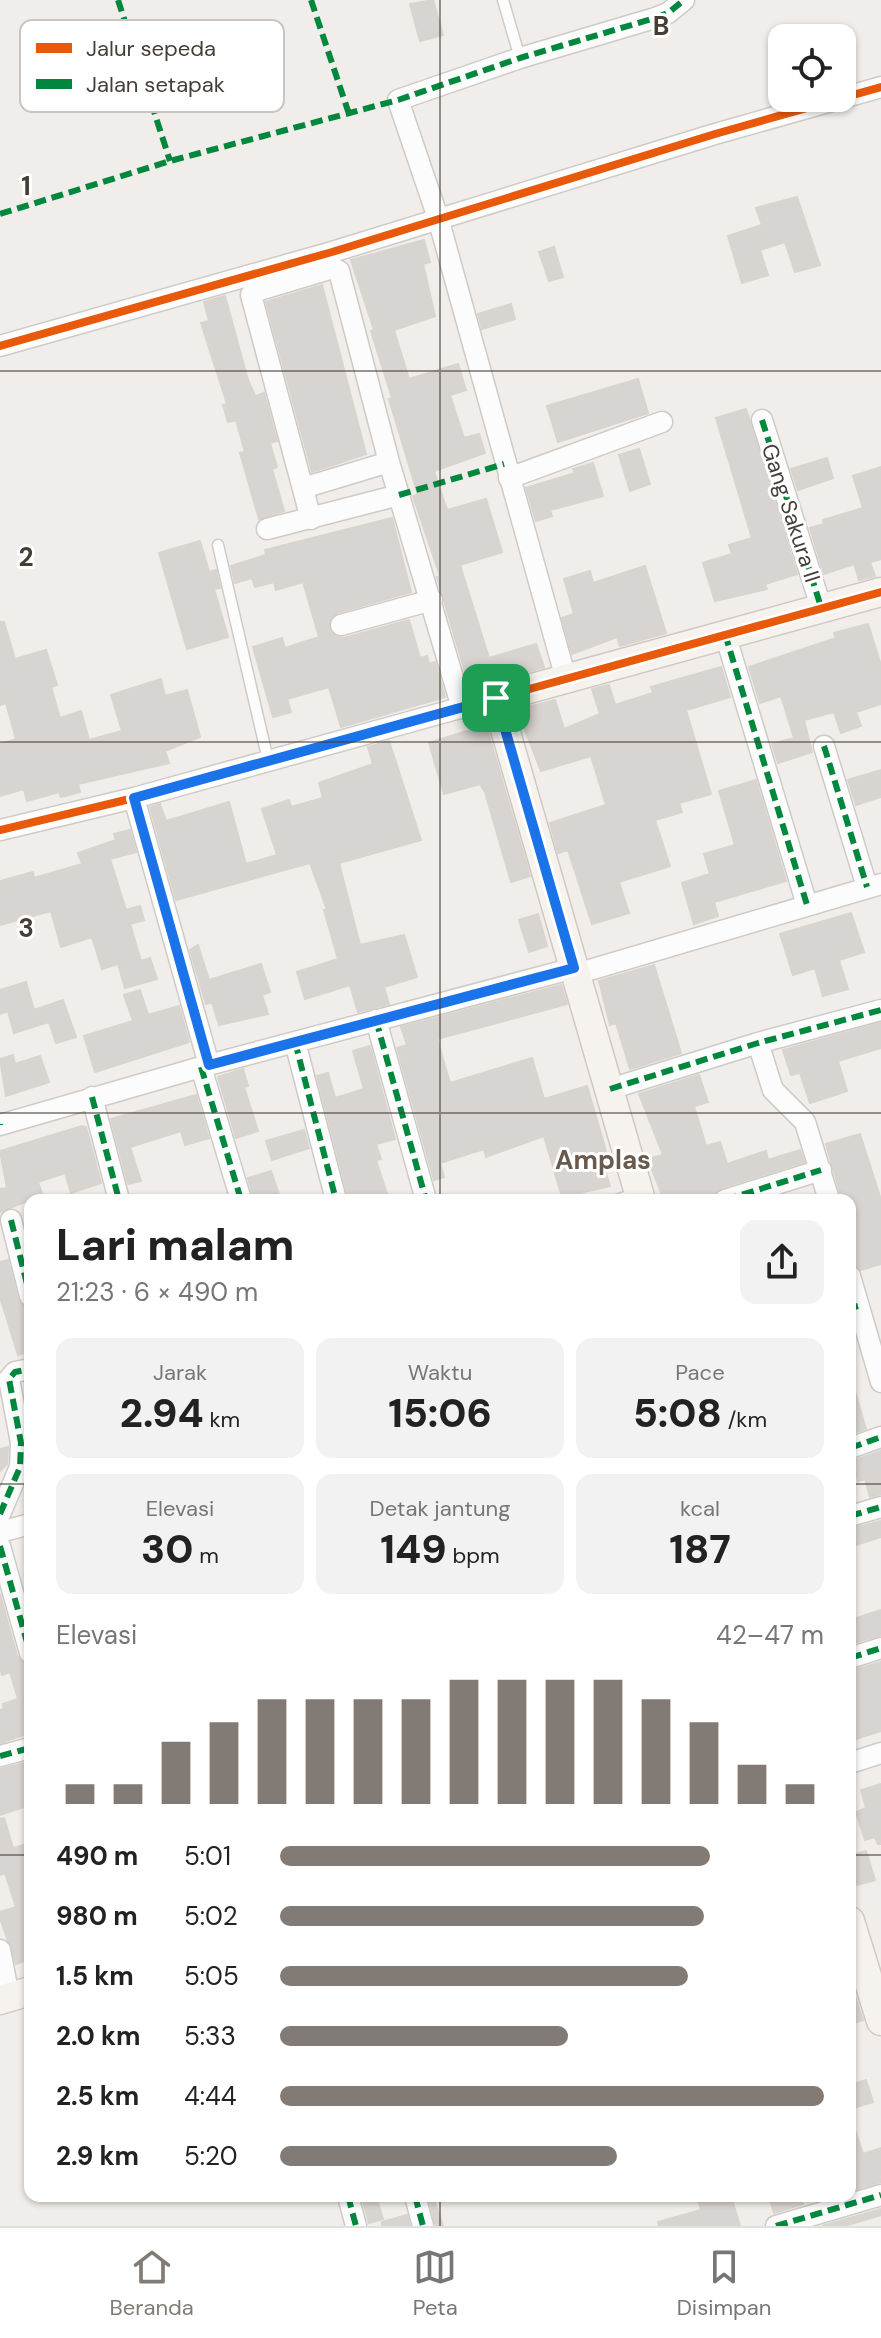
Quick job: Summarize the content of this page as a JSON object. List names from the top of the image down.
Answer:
{
  "streets": {
    "street": ["Gang Sakura II"]
  },
  "districts": ["Amplas"],
  "legend": ["Jalur sepeda", "Jalan setapak"],
  "page": {
    "heading": ["Lari malam", "21:23 · 6 × 490 m"],
    "stats": [
      ["Jarak", "2.94 km"],
      ["Waktu", "15:06"],
      ["Pace", "5:08 /km"],
      ["Elevasi", "30 m"],
      ["Detak jantung", "149 bpm"],
      ["kcal", "187"]
    ],
    "chart": ["Elevasi", "42–47 m"],
    "list": [
      {
        "name": "490 m",
        "note": "5:01"
      },
      {
        "name": "980 m",
        "note": "5:02"
      },
      {
        "name": "1.5 km",
        "note": "5:05"
      },
      {
        "name": "2.0 km",
        "note": "5:33"
      },
      {
        "name": "2.5 km",
        "note": "4:44"
      },
      {
        "name": "2.9 km",
        "note": "5:20"
      }
    ],
    "tabs": ["Beranda", "Peta", "Disimpan"]
  },
  "grid": {
    "columns": ["B"],
    "rows": ["1", "2", "3"]
  }
}
